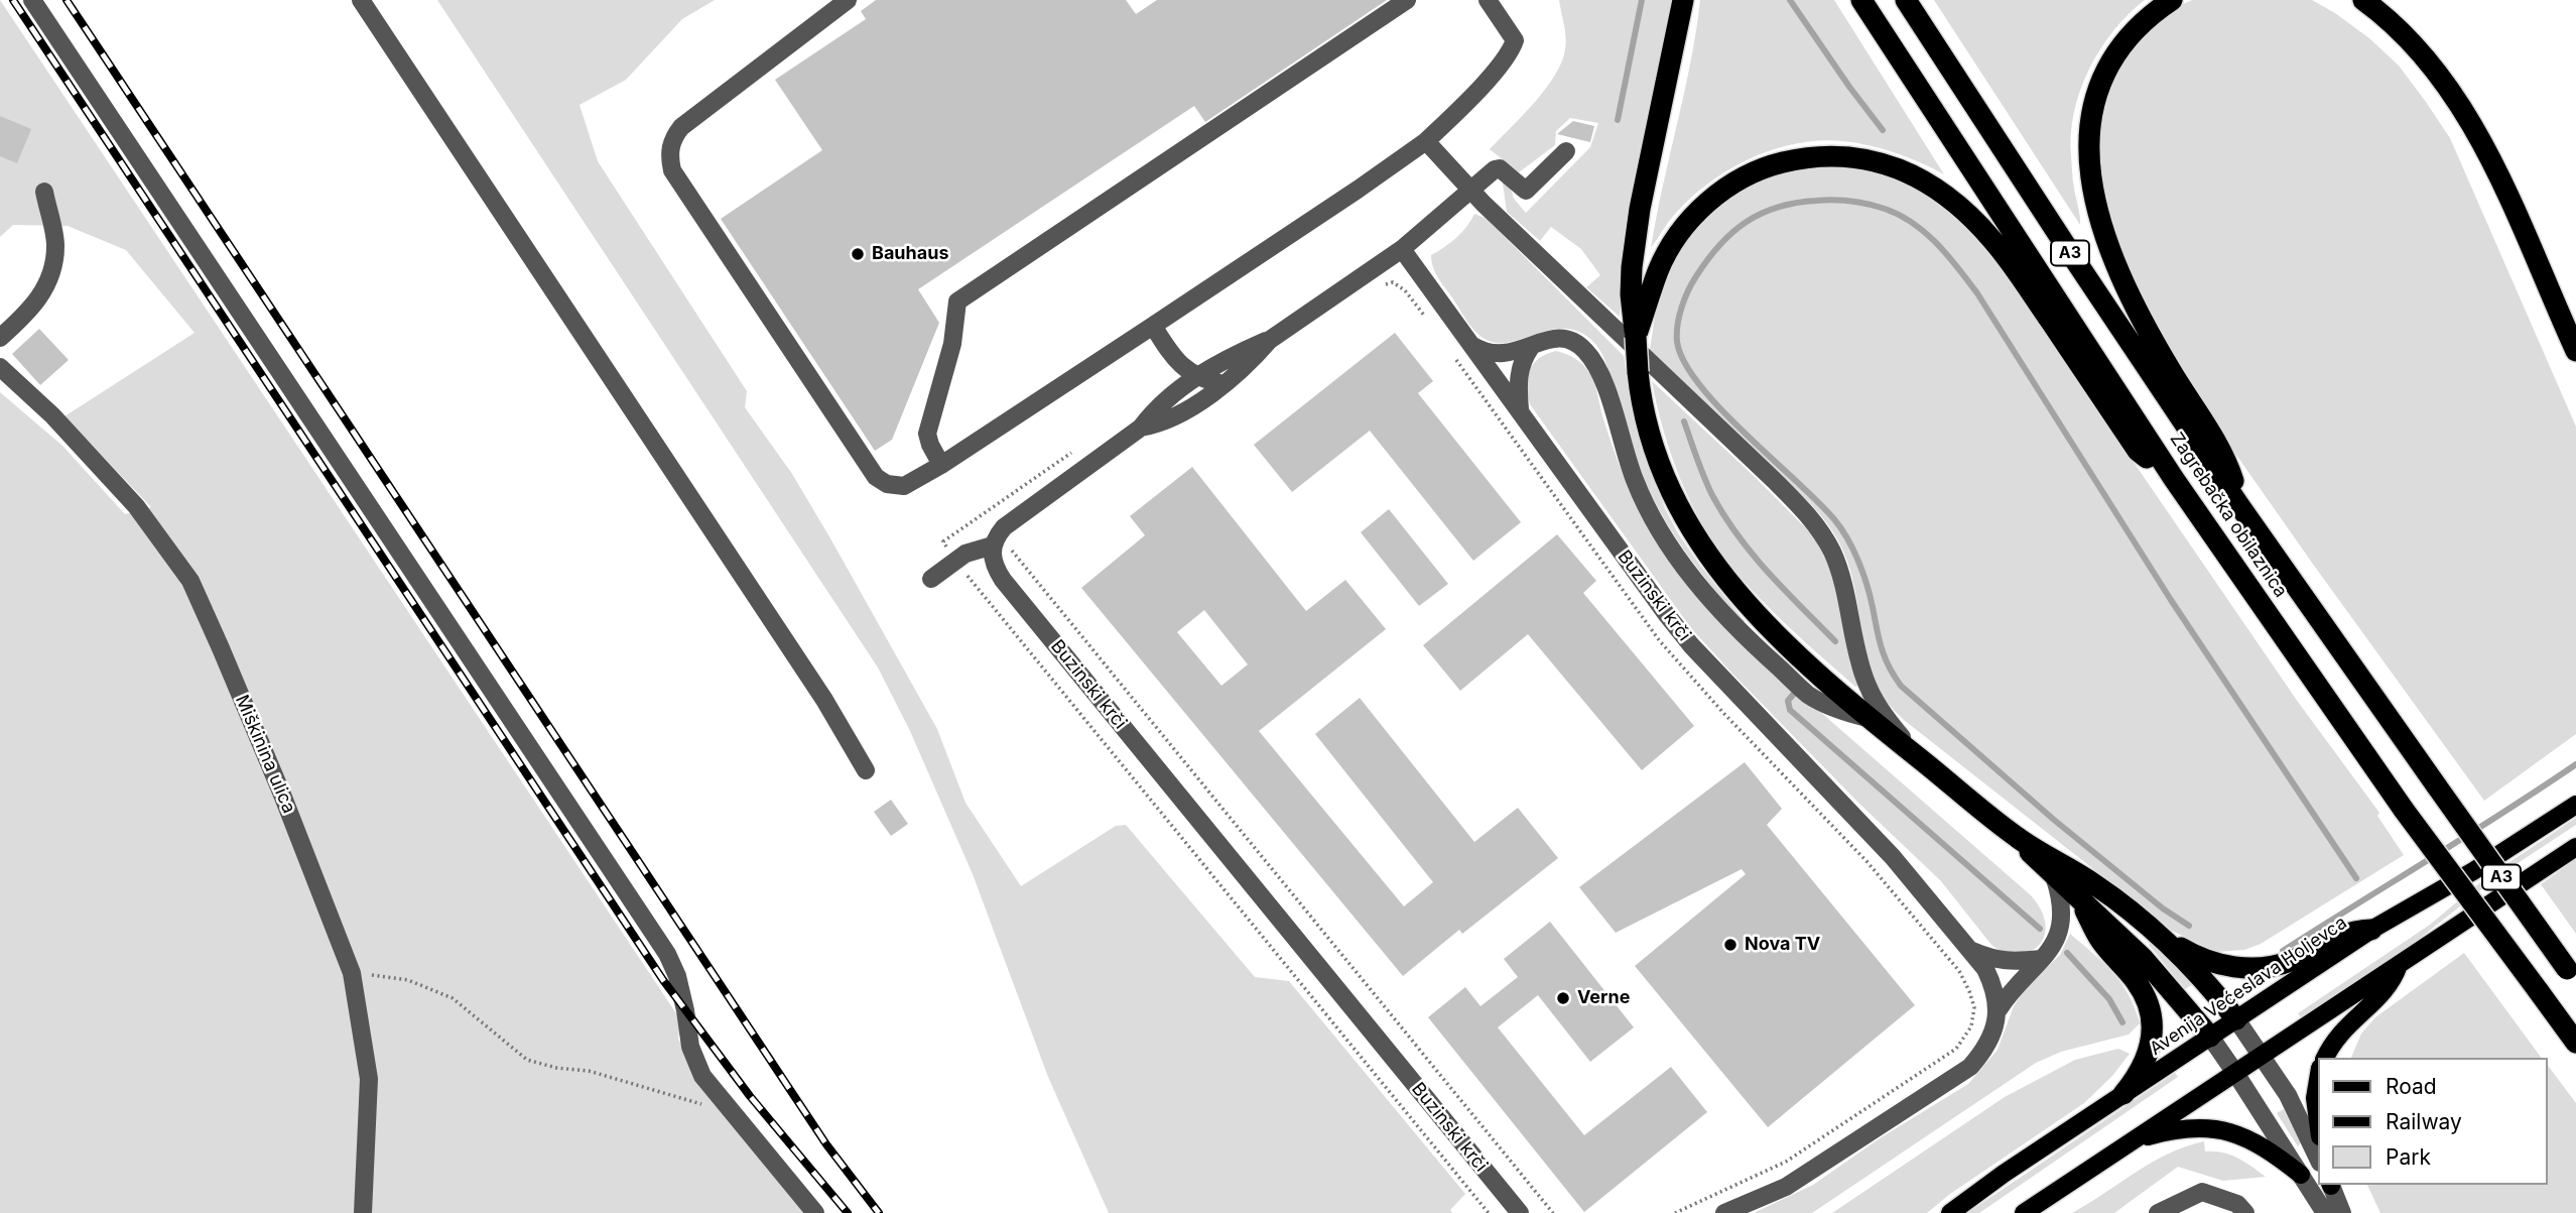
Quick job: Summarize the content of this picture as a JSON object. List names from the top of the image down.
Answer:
{
  "streets": {
    "highway": ["A3", "Zagrebačka obilaznica"],
    "main road": ["Avenija Većeslava Holjevca"],
    "street": ["Buzinski krči", "Miškinina ulica"]
  },
  "places": ["Bauhaus", "Nova TV", "Verne"],
  "legend": ["Road", "Railway", "Park"]
}
